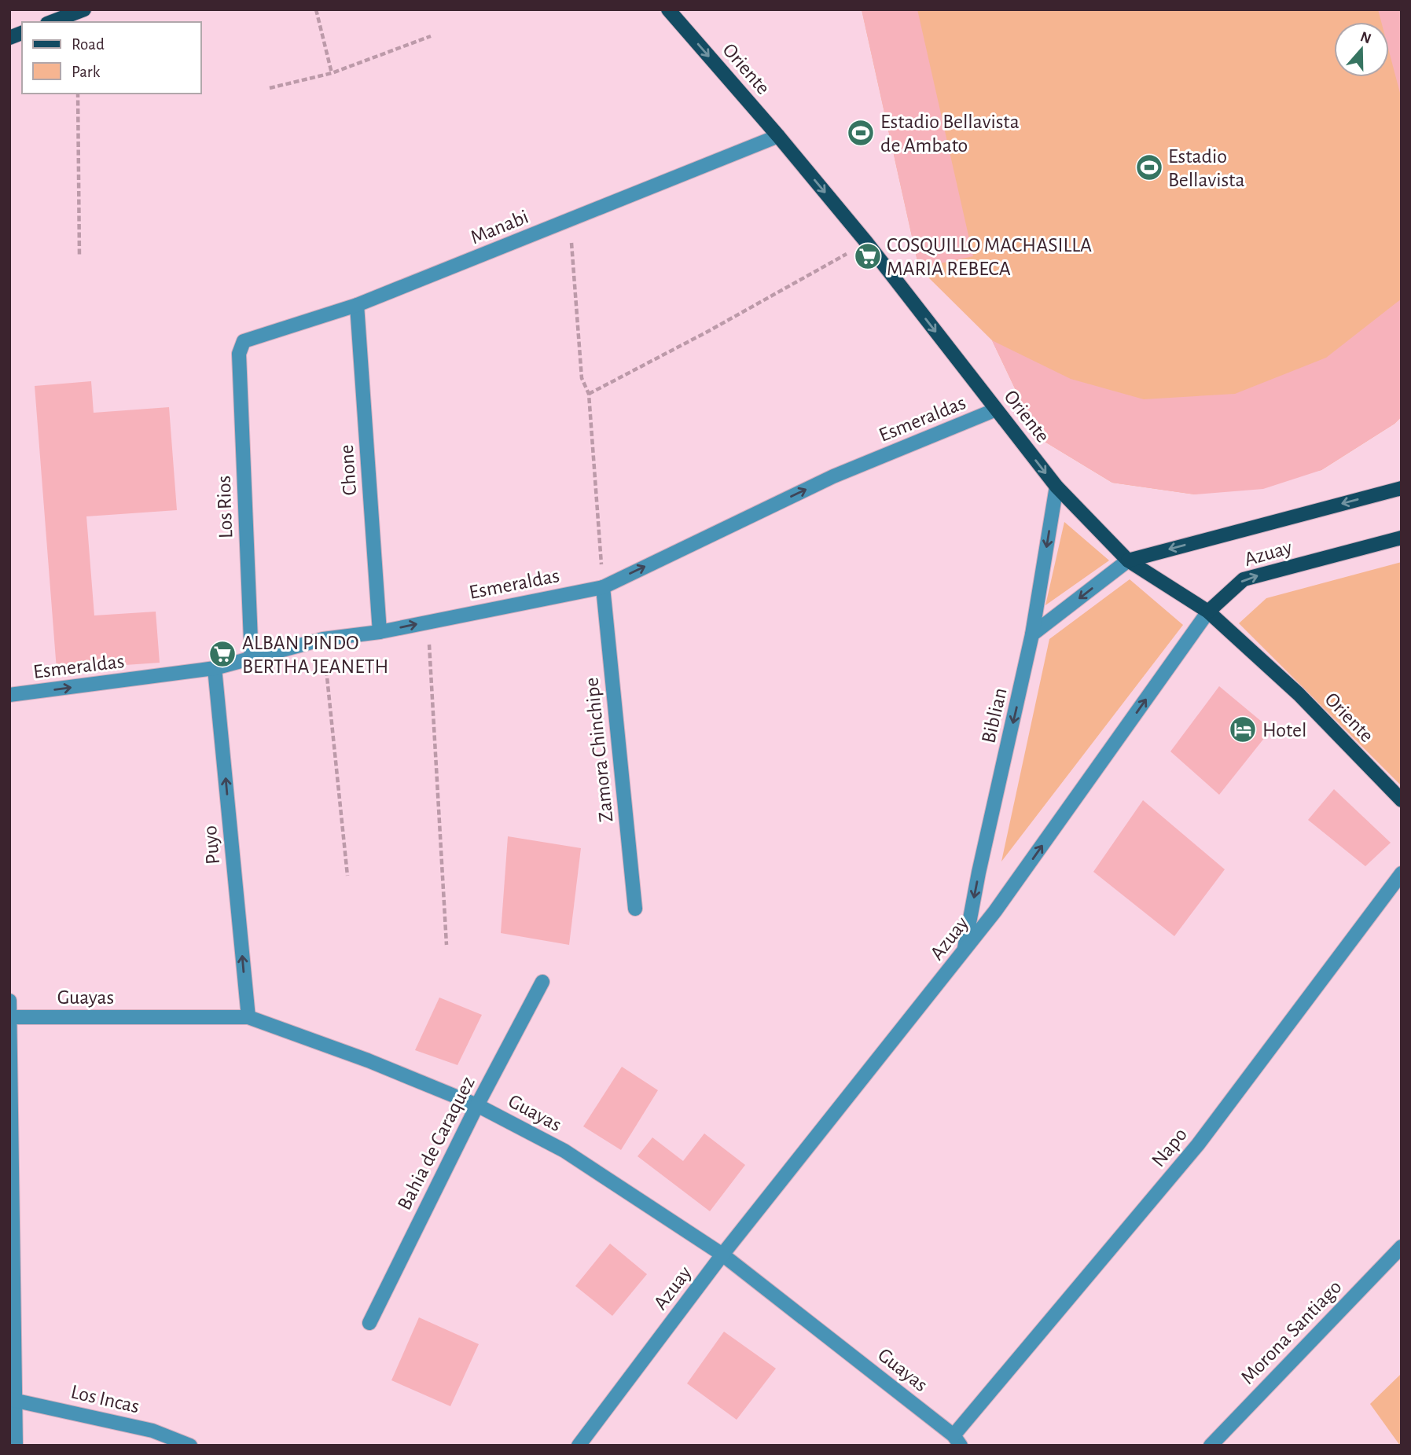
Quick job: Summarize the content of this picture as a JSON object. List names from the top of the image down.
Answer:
{
  "streets": {
    "main road": ["Oriente", "Azuay"],
    "street": [
      "Manabi",
      "Esmeraldas",
      "Chone",
      "Los Rios",
      "Biblian",
      "Zamora Chinchipe",
      "Puyo",
      "Guayas",
      "Bahia de Caraquez",
      "Napo",
      "Morona Santiago",
      "Los Incas"
    ]
  },
  "crossings": [
    ["Oriente", "Manabi"],
    ["Oriente", "Esmeraldas"],
    ["Oriente", "Azuay"],
    ["Oriente", "Biblian"],
    ["Manabi", "Chone"],
    ["Manabi", "Los Rios"],
    ["Esmeraldas", "Chone"],
    ["Esmeraldas", "Los Rios"],
    ["Esmeraldas", "Zamora Chinchipe"],
    ["Esmeraldas", "Puyo"],
    ["Azuay", "Biblian"],
    ["Azuay", "Guayas"],
    ["Puyo", "Guayas"],
    ["Guayas", "Bahia de Caraquez"],
    ["Guayas", "Napo"]
  ],
  "one_way": [
    "Oriente",
    "Esmeraldas",
    "Biblian",
    "Puyo"
  ],
  "places": {
    "sports": ["Estadio Bellavista de Ambato", "Estadio Bellavista"],
    "supermarket": ["COSQUILLO MACHASILLA MARIA REBECA", "ALBAN PINDO BERTHA JEANETH"],
    "hotel": ["Hotel"]
  },
  "legend": ["Road", "Park"],
  "north": "top"
}
